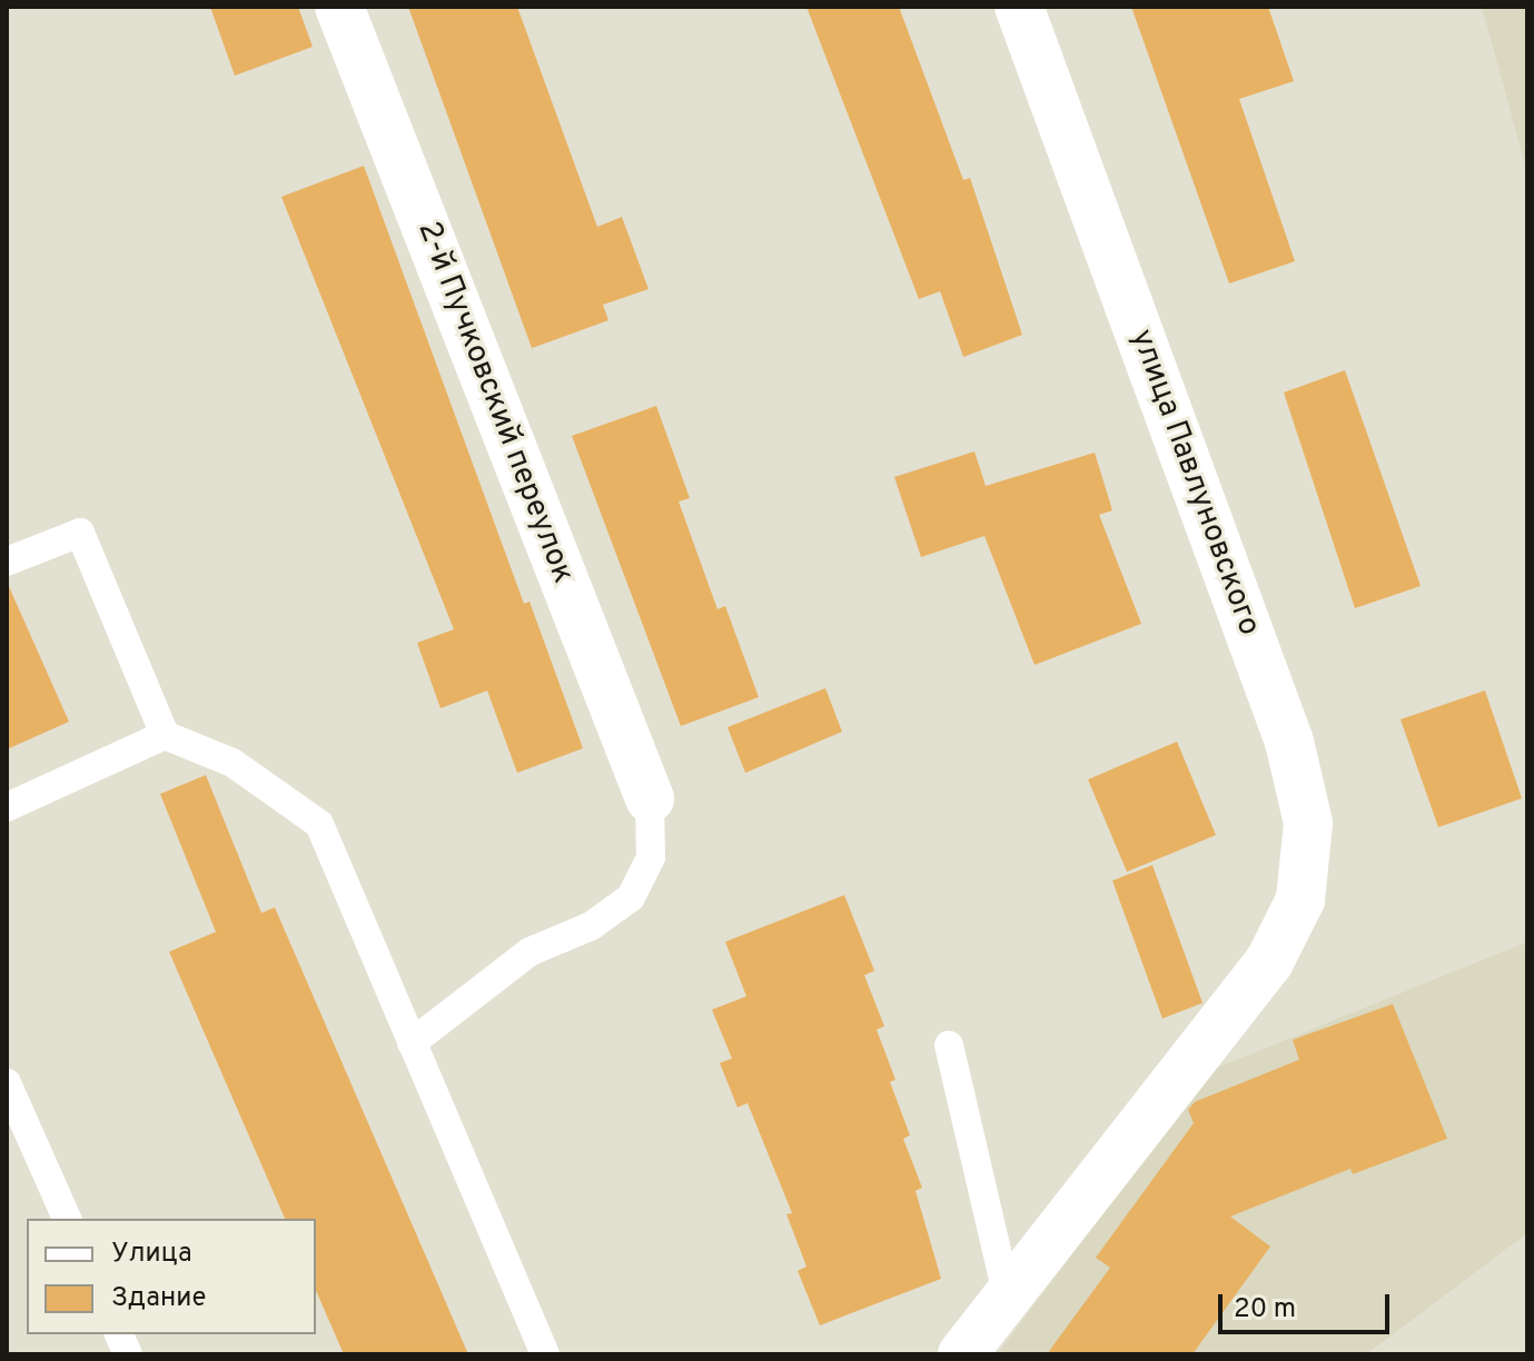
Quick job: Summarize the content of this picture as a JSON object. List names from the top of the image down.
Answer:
{
  "streets": {
    "street": ["2-й Пучковский переулок", "улица Павлуновского"]
  },
  "legend": ["Улица", "Здание"],
  "scale_bar": "20 m"
}
